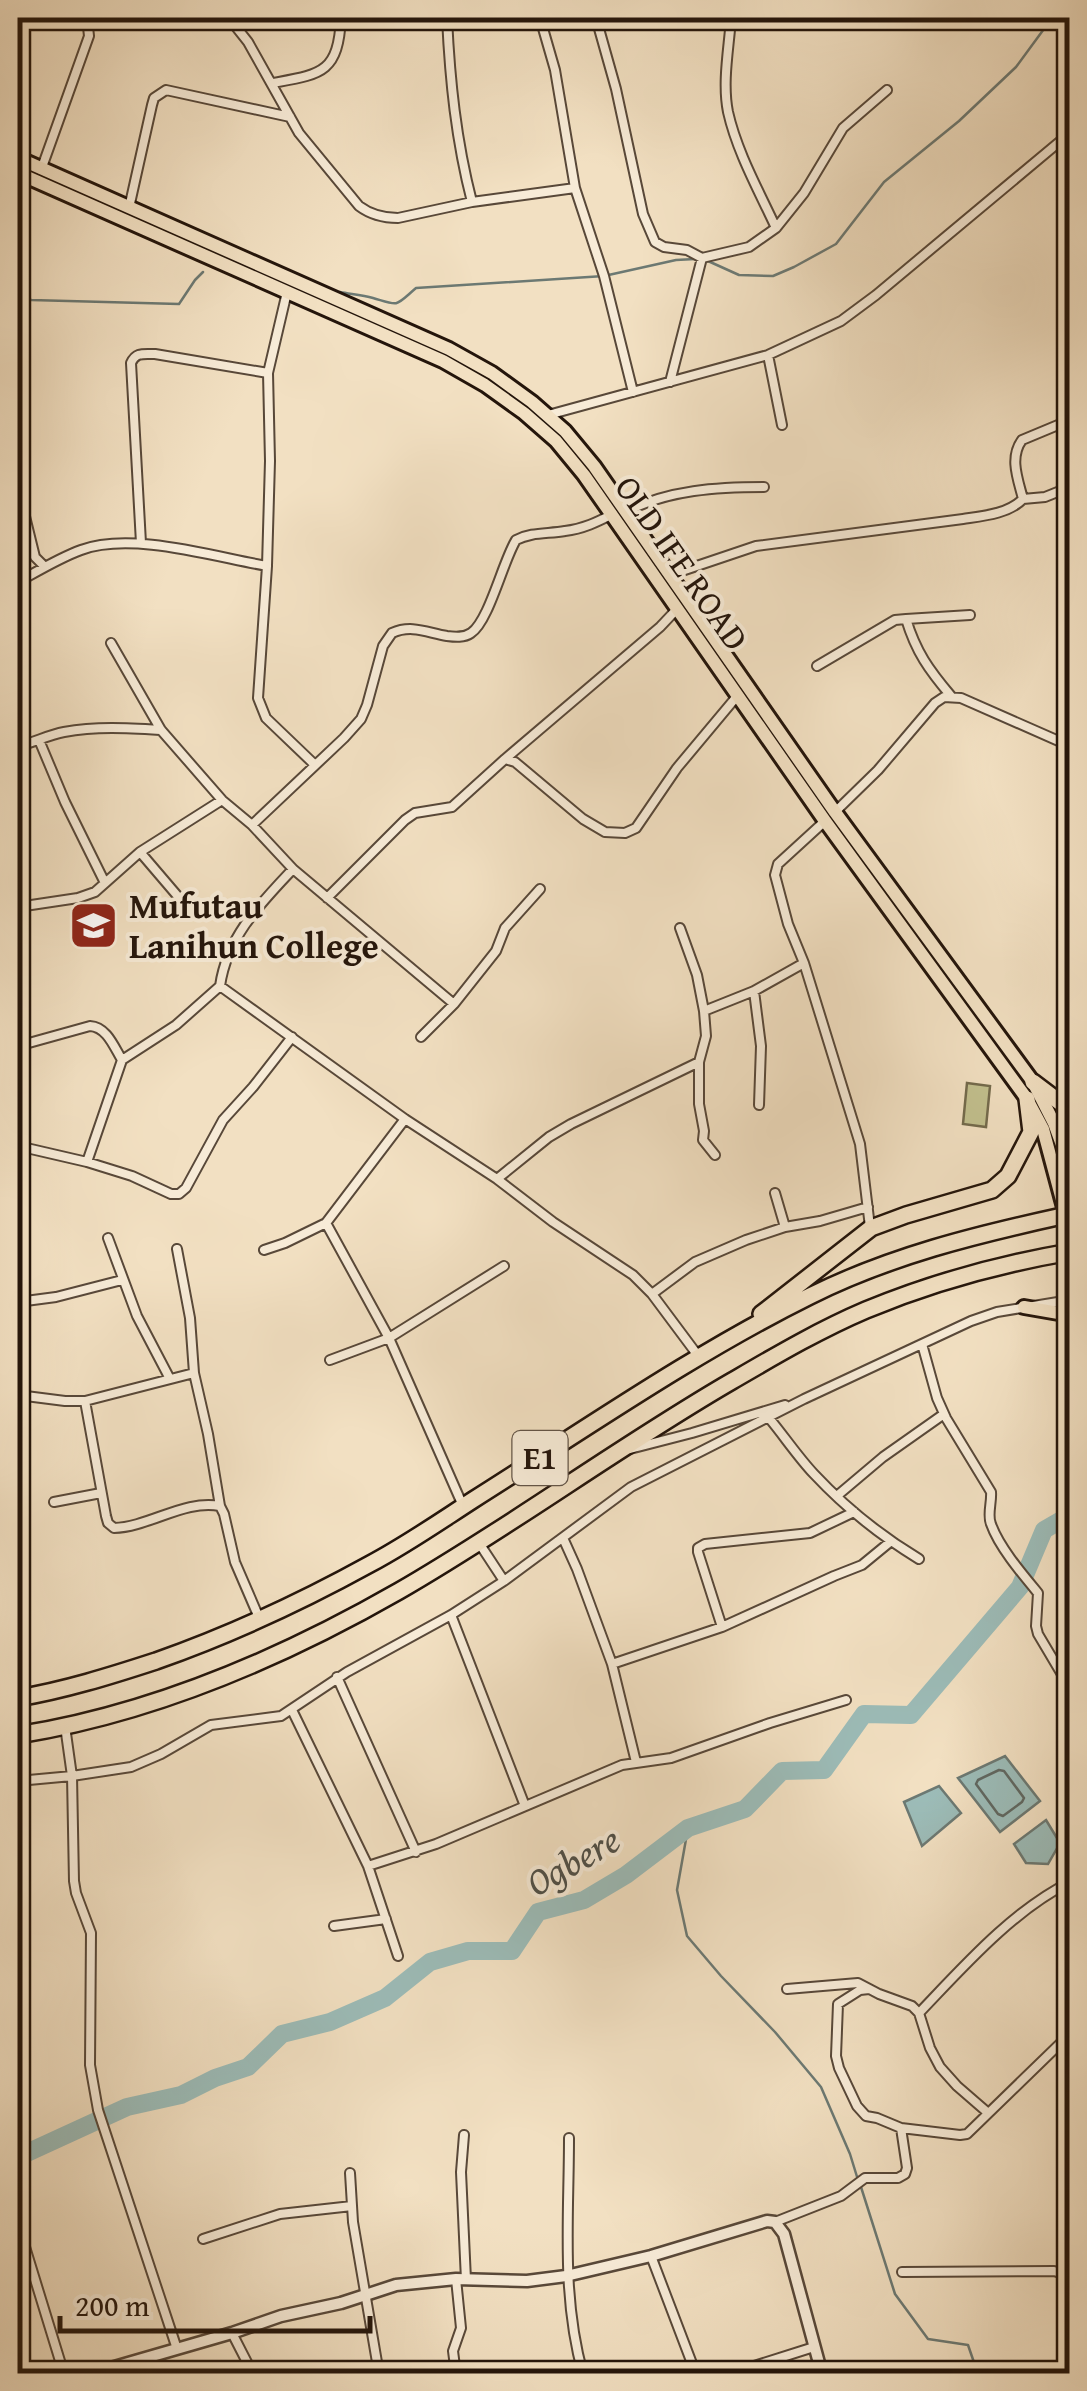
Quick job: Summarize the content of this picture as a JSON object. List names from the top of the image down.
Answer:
{
  "streets": {
    "highway": ["E1"],
    "main road": ["OLD IFE ROAD"]
  },
  "crossings": [
    ["OLD IFE ROAD", "E1"]
  ],
  "water": ["Ogbere"],
  "places": {
    "school or university": ["Mufutau Lanihun College"]
  },
  "scale_bar": "200 m"
}
